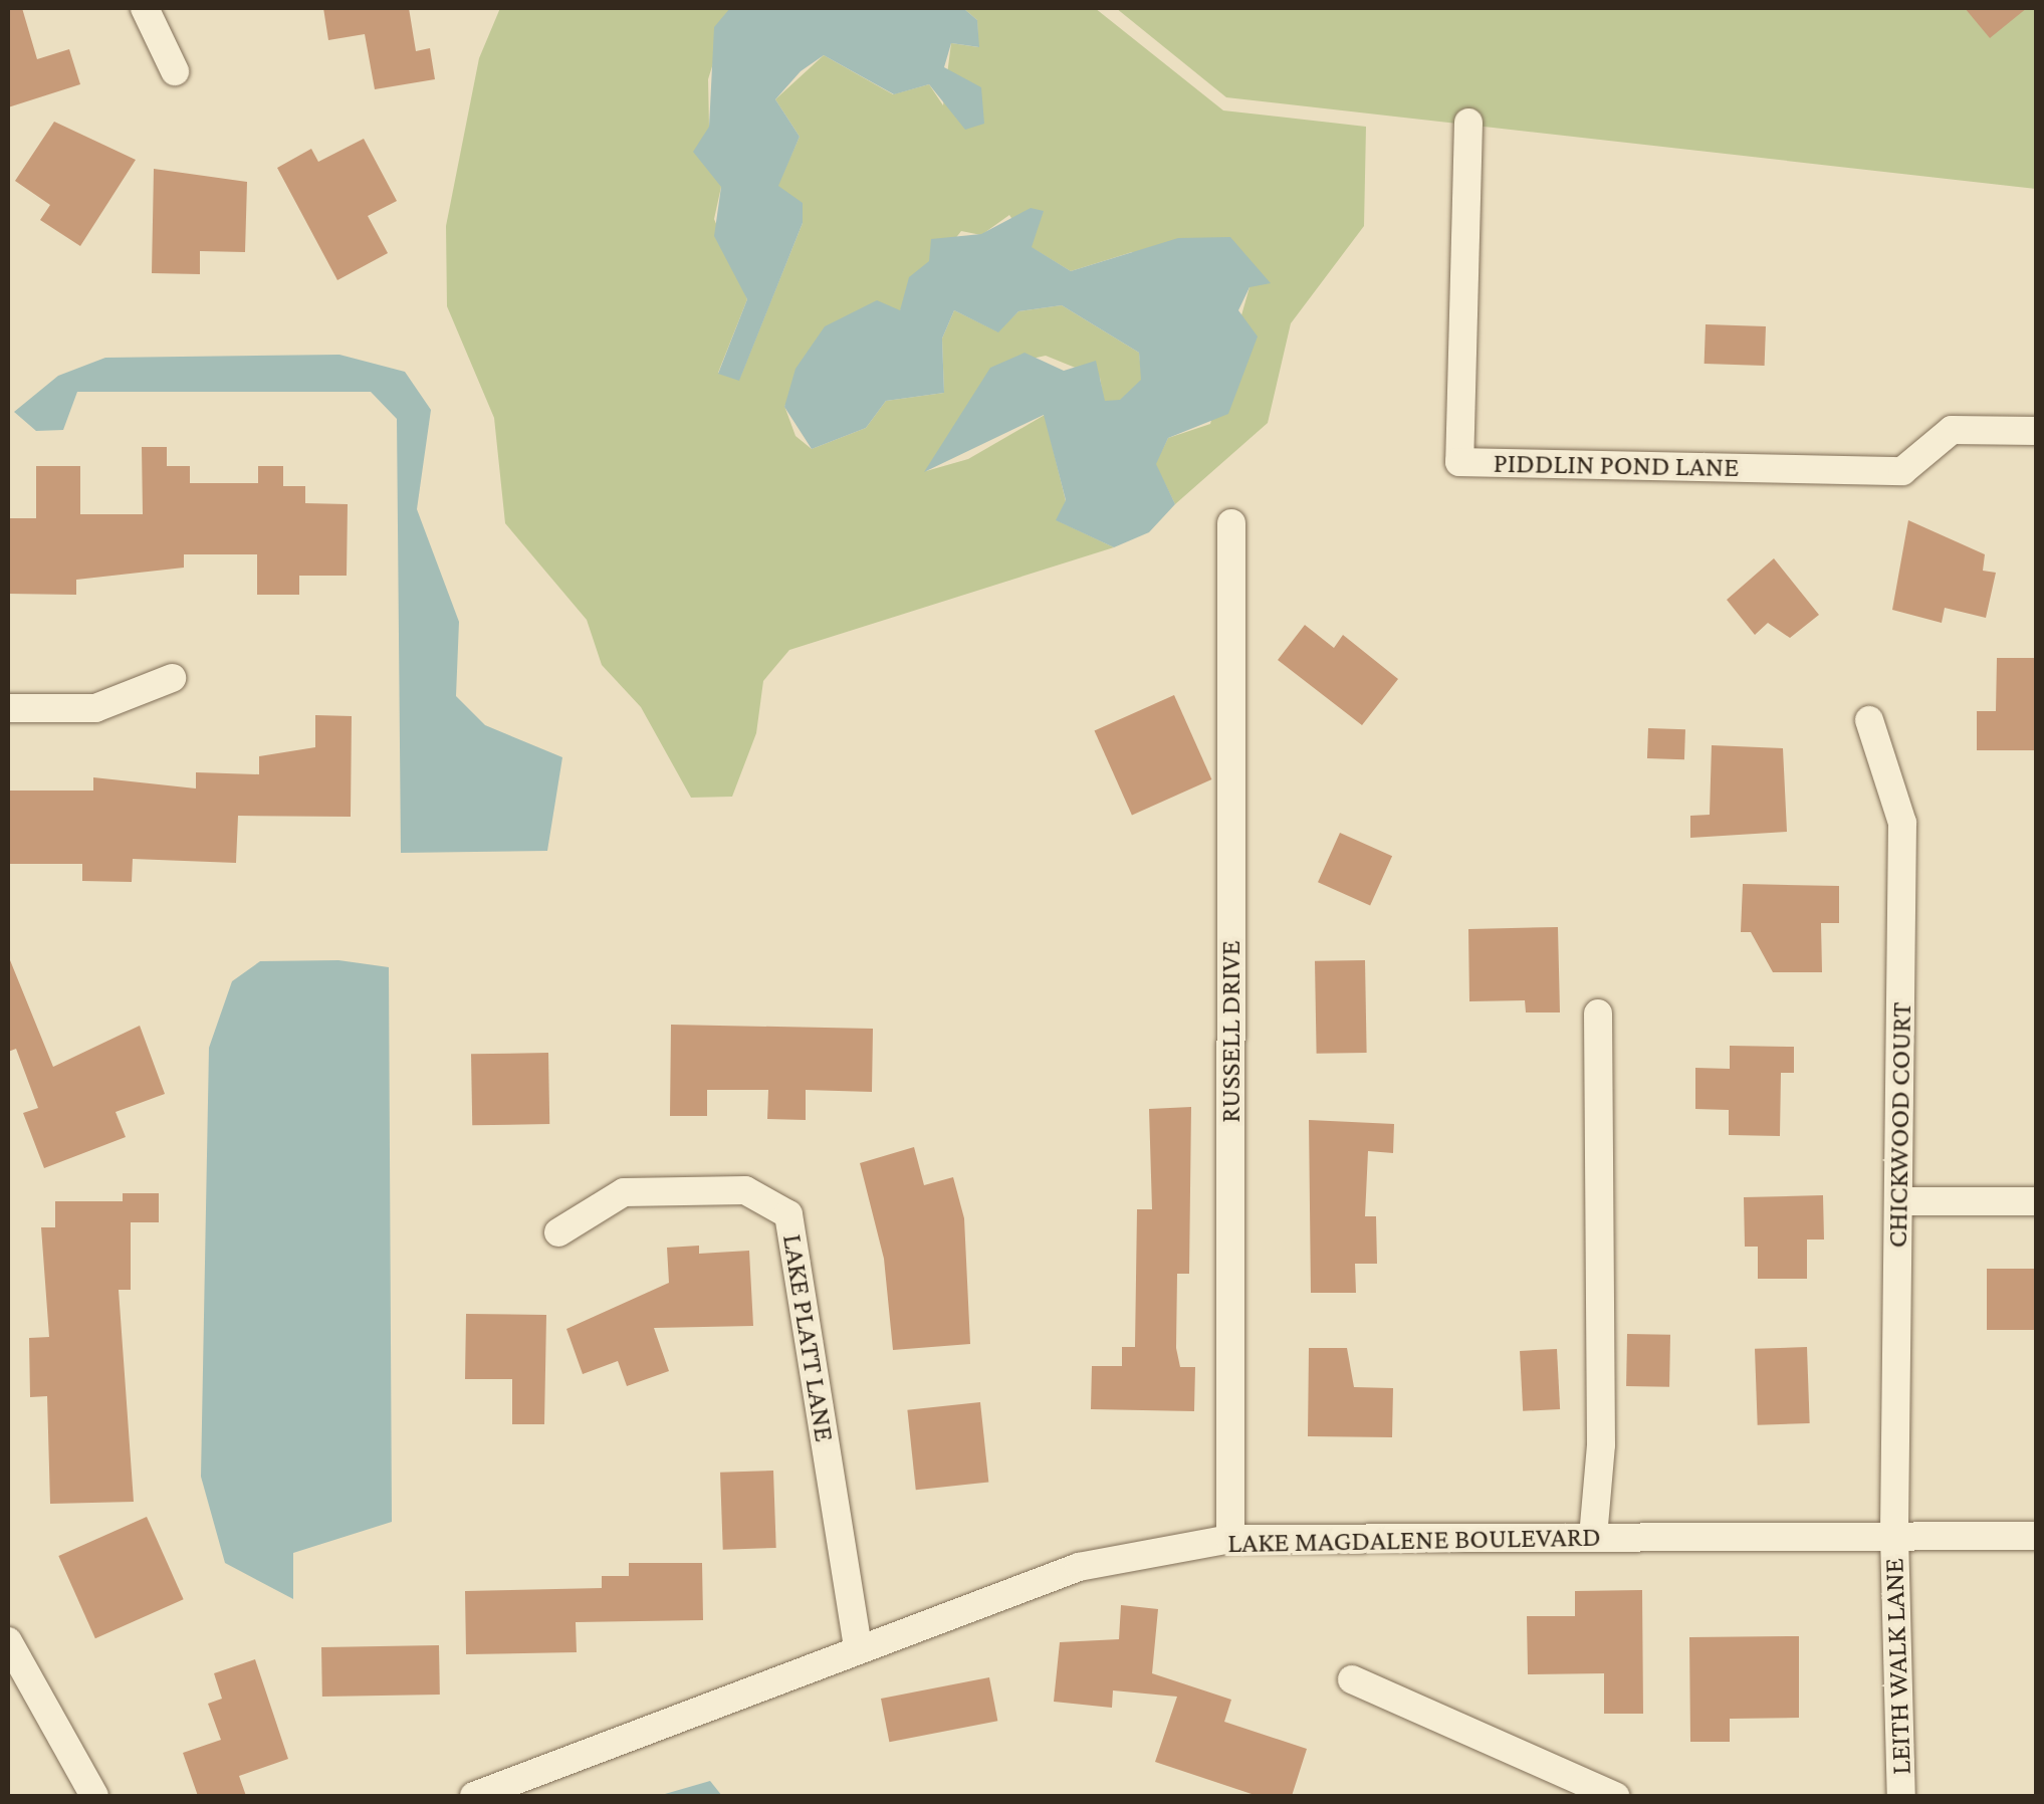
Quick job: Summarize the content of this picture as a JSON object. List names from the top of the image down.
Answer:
{
  "streets": {
    "street": [
      "PIDDLIN POND LANE",
      "RUSSELL DRIVE",
      "CHICKWOOD COURT",
      "LAKE PLATT LANE",
      "LAKE MAGDALENE BOULEVARD",
      "LEITH WALK LANE"
    ]
  },
  "crossings": [
    ["RUSSELL DRIVE", "LAKE MAGDALENE BOULEVARD"],
    ["CHICKWOOD COURT", "LAKE MAGDALENE BOULEVARD"],
    ["CHICKWOOD COURT", "LEITH WALK LANE"],
    ["LAKE PLATT LANE", "LAKE MAGDALENE BOULEVARD"],
    ["LAKE MAGDALENE BOULEVARD", "LEITH WALK LANE"]
  ]
}
